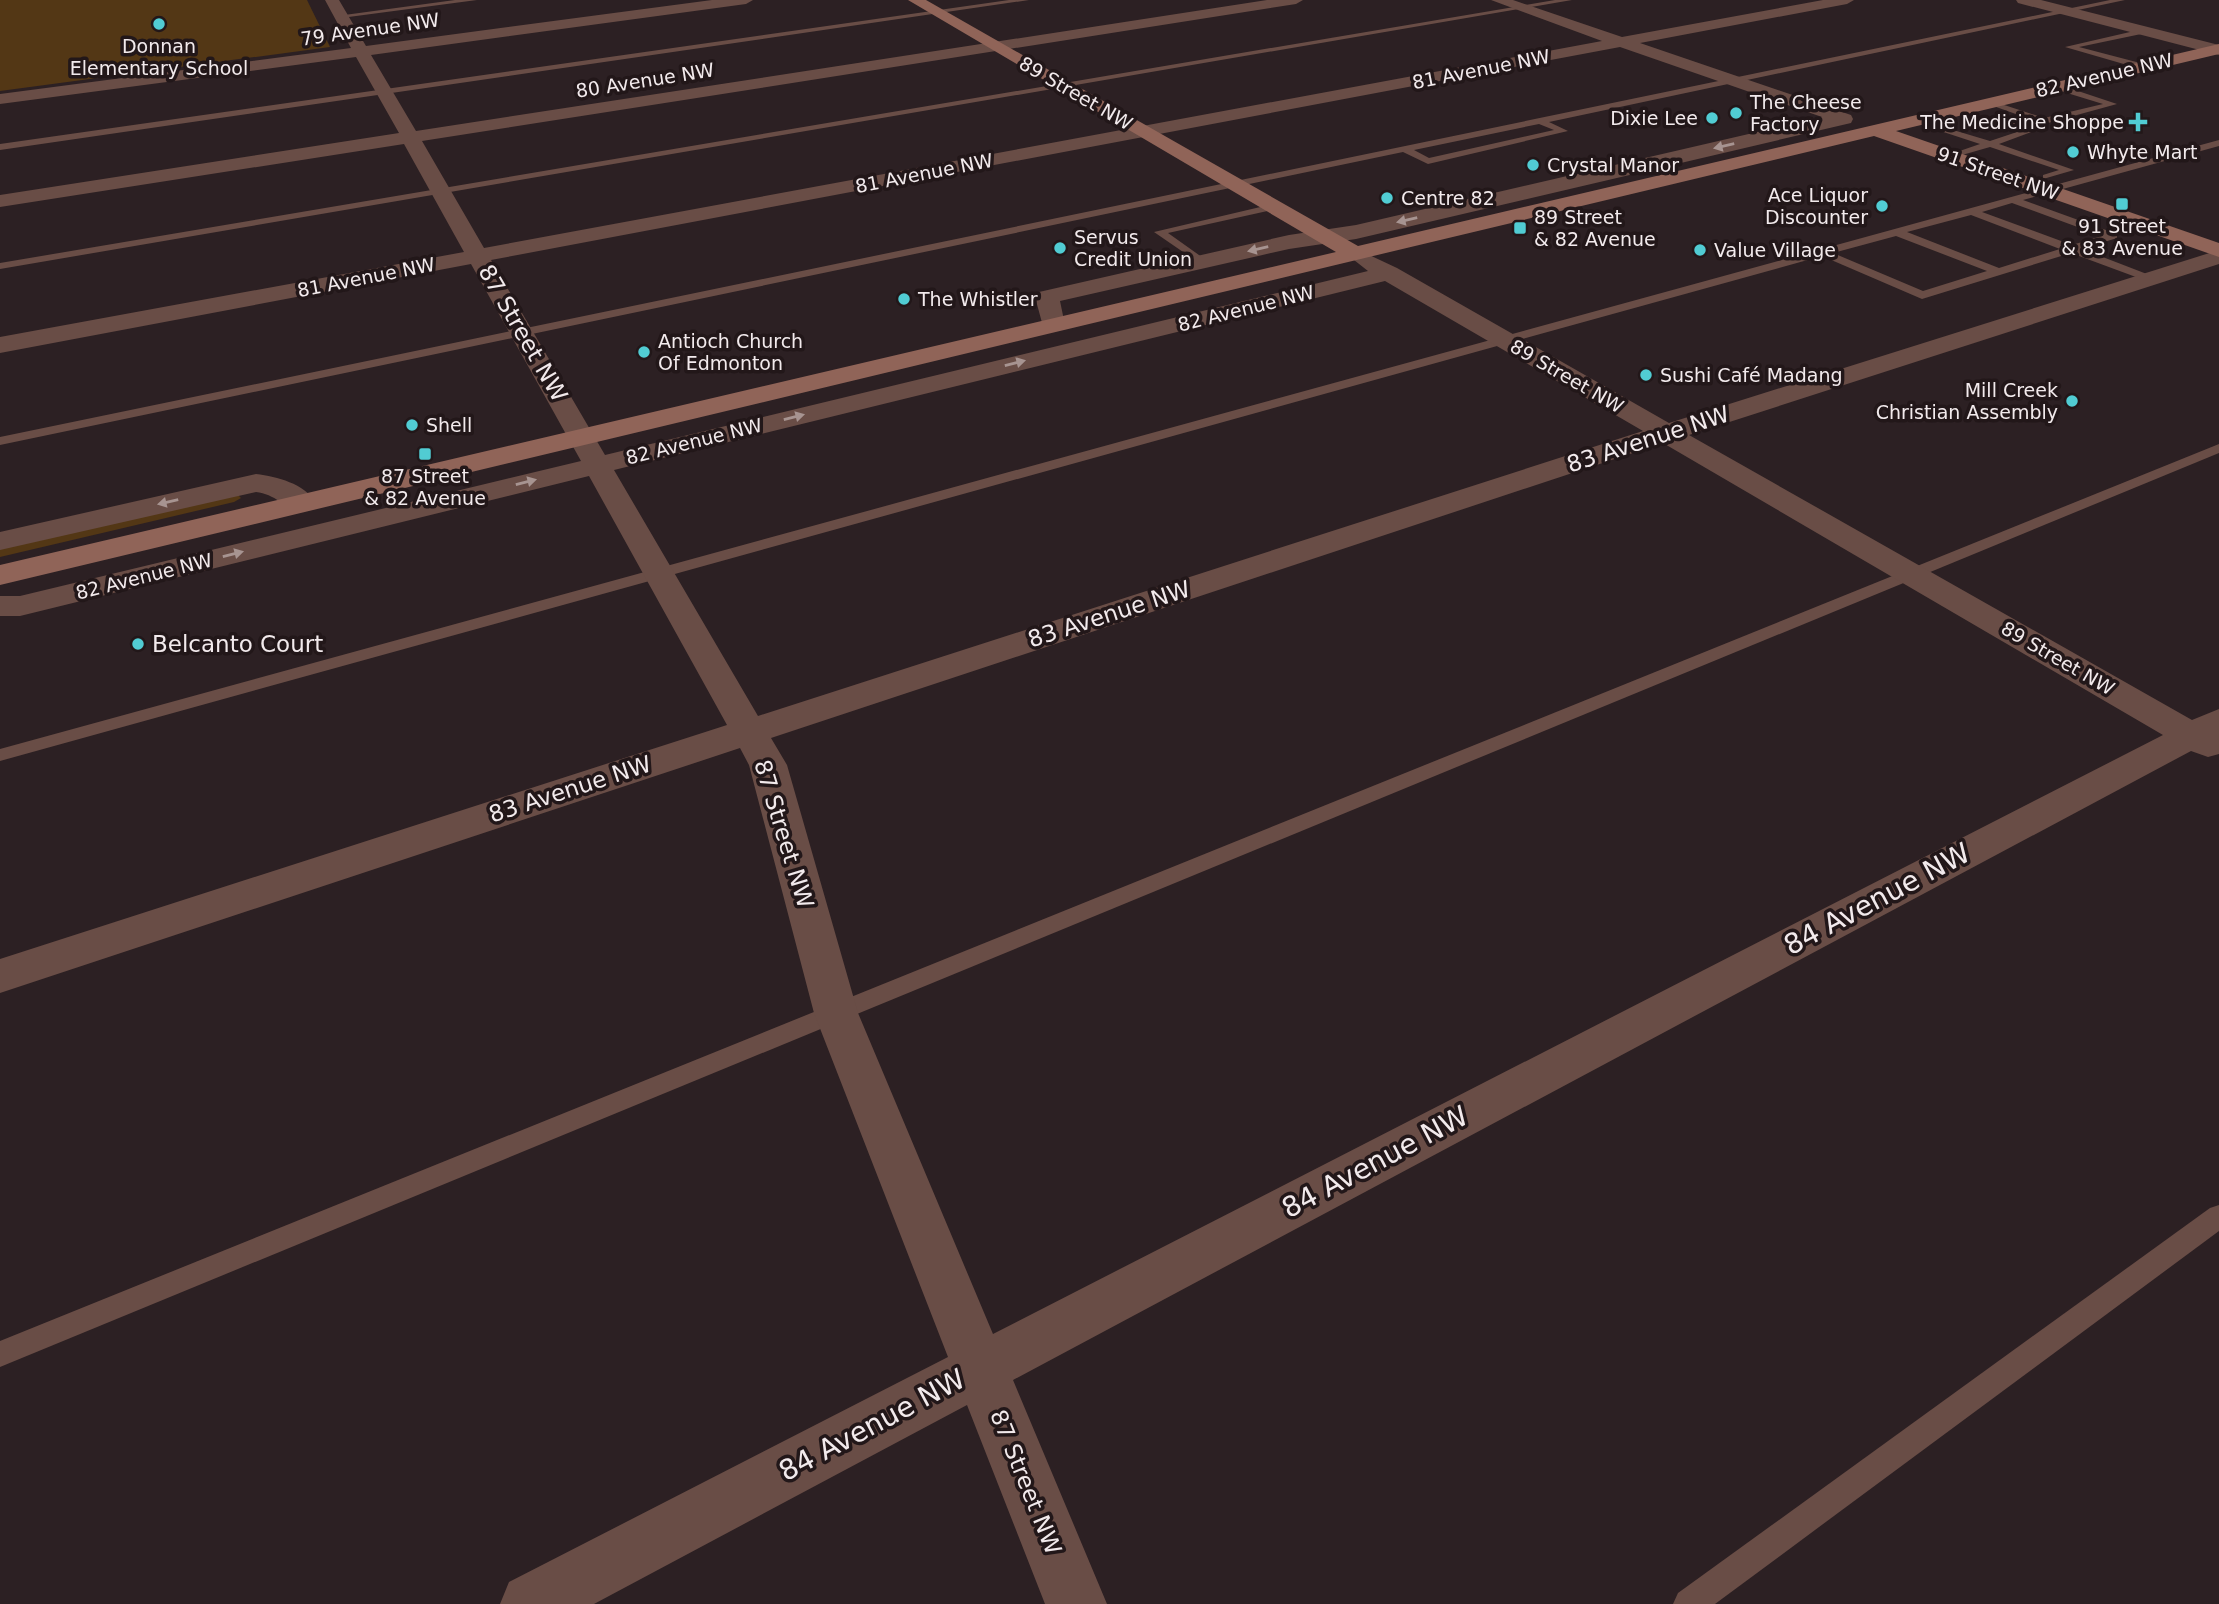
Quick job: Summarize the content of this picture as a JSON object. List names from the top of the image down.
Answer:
{
  "streets": {
    "main road": ["82 Avenue NW", "89 Street NW", "91 Street NW"],
    "street": [
      "79 Avenue NW",
      "81 Avenue NW",
      "80 Avenue NW",
      "87 Street NW",
      "83 Avenue NW",
      "84 Avenue NW"
    ]
  },
  "crossings": [
    ["79 Avenue NW", "87 Street NW"],
    ["81 Avenue NW", "89 Street NW"],
    ["81 Avenue NW", "91 Street NW"],
    ["81 Avenue NW", "87 Street NW"],
    ["82 Avenue NW", "89 Street NW"],
    ["82 Avenue NW", "91 Street NW"],
    ["82 Avenue NW", "87 Street NW"],
    ["80 Avenue NW", "89 Street NW"],
    ["80 Avenue NW", "87 Street NW"],
    ["89 Street NW", "83 Avenue NW"],
    ["89 Street NW", "84 Avenue NW"],
    ["87 Street NW", "83 Avenue NW"],
    ["87 Street NW", "84 Avenue NW"]
  ],
  "places": {
    "other": [
      "Donnan Elementary School",
      "The Cheese Factory",
      "Dixie Lee",
      "Whyte Mart",
      "Crystal Manor",
      "Centre 82",
      "Ace Liquor Discounter",
      "Servus Credit Union",
      "Value Village",
      "The Whistler",
      "Antioch Church Of Edmonton",
      "Sushi Café Madang",
      "Mill Creek Christian Assembly",
      "Shell",
      "Belcanto Court"
    ],
    "health": ["The Medicine Shoppe"],
    "transit": ["91 Street & 83 Avenue", "89 Street & 82 Avenue", "87 Street & 82 Avenue"]
  }
}
